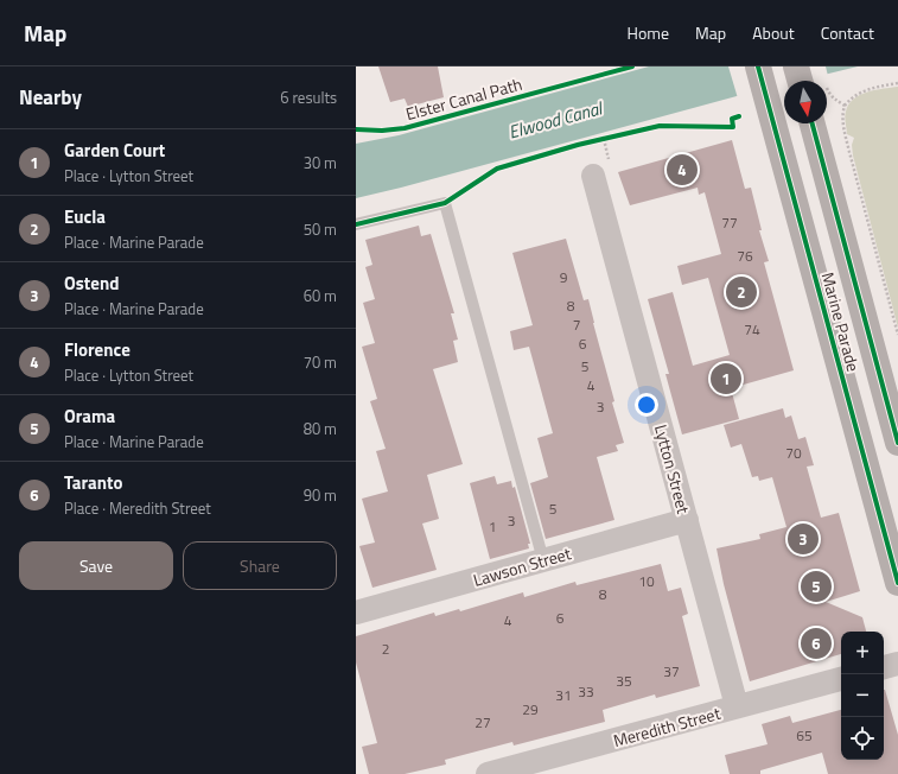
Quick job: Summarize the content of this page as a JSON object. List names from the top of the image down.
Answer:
{
  "streets": {
    "main road": ["Marine Parade"],
    "street": ["Lytton Street", "Lawson Street", "Meredith Street"],
    "cycle path": ["Elster Canal Path"]
  },
  "crossings": [
    ["Lytton Street", "Lawson Street"],
    ["Lytton Street", "Meredith Street"]
  ],
  "water": ["Elwood Canal"],
  "house_numbers": [
    "77",
    "76",
    "9",
    "8",
    "7",
    "74",
    "6",
    "5",
    "4",
    "3",
    "70",
    "5",
    "3",
    "1",
    "10",
    "8",
    "6",
    "4",
    "2",
    "37",
    "35",
    "33",
    "31",
    "29",
    "27",
    "65"
  ],
  "north": "bottom",
  "page": {
    "header": "Map",
    "nav": [
      "Home",
      "Map",
      "About",
      "Contact"
    ],
    "heading": ["Nearby", "6 results"],
    "list": [
      {
        "mark": "1",
        "name": "Garden Court",
        "note": "Place · Lytton Street",
        "value": "30 m"
      },
      {
        "mark": "2",
        "name": "Eucla",
        "note": "Place · Marine Parade",
        "value": "50 m"
      },
      {
        "mark": "3",
        "name": "Ostend",
        "note": "Place · Marine Parade",
        "value": "60 m"
      },
      {
        "mark": "4",
        "name": "Florence",
        "note": "Place · Lytton Street",
        "value": "70 m"
      },
      {
        "mark": "5",
        "name": "Orama",
        "note": "Place · Marine Parade",
        "value": "80 m"
      },
      {
        "mark": "6",
        "name": "Taranto",
        "note": "Place · Meredith Street",
        "value": "90 m"
      }
    ],
    "pins": [
      "4",
      "2",
      "1",
      "3",
      "5",
      "6"
    ],
    "buttons": ["Save", "Share"],
    "map_buttons": ["+", "−"]
  }
}
